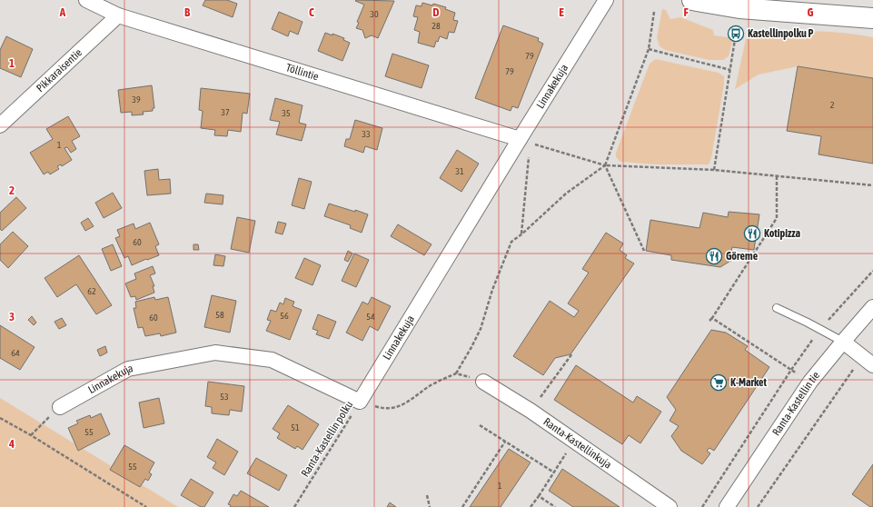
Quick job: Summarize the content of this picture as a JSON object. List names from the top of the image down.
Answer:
{
  "streets": {
    "street": [
      "Pikkaraisentie",
      "Töllintie",
      "Linnakekuja",
      "Ranta-Kastellin tie",
      "Ranta-Kastellinkuja"
    ],
    "path": ["Ranta-Kastellin polku"]
  },
  "crossings": [
    ["Pikkaraisentie", "Töllintie"],
    ["Töllintie", "Linnakekuja"],
    ["Linnakekuja", "Ranta-Kastellin polku"]
  ],
  "places": {
    "bus stop": ["Kastellinpolku P"],
    "restaurant": ["Kotipizza", "Göreme"],
    "supermarket": ["K-Market"]
  },
  "house_numbers": [
    "30",
    "28",
    "79",
    "79",
    "39",
    "2",
    "37",
    "35",
    "33",
    "1",
    "31",
    "60",
    "62",
    "58",
    "56",
    "54",
    "60",
    "64",
    "53",
    "51",
    "55",
    "55",
    "1"
  ],
  "grid": {
    "columns": [
      "A",
      "B",
      "C",
      "D",
      "E",
      "F",
      "G"
    ],
    "rows": [
      "1",
      "2",
      "3",
      "4"
    ]
  }
}
